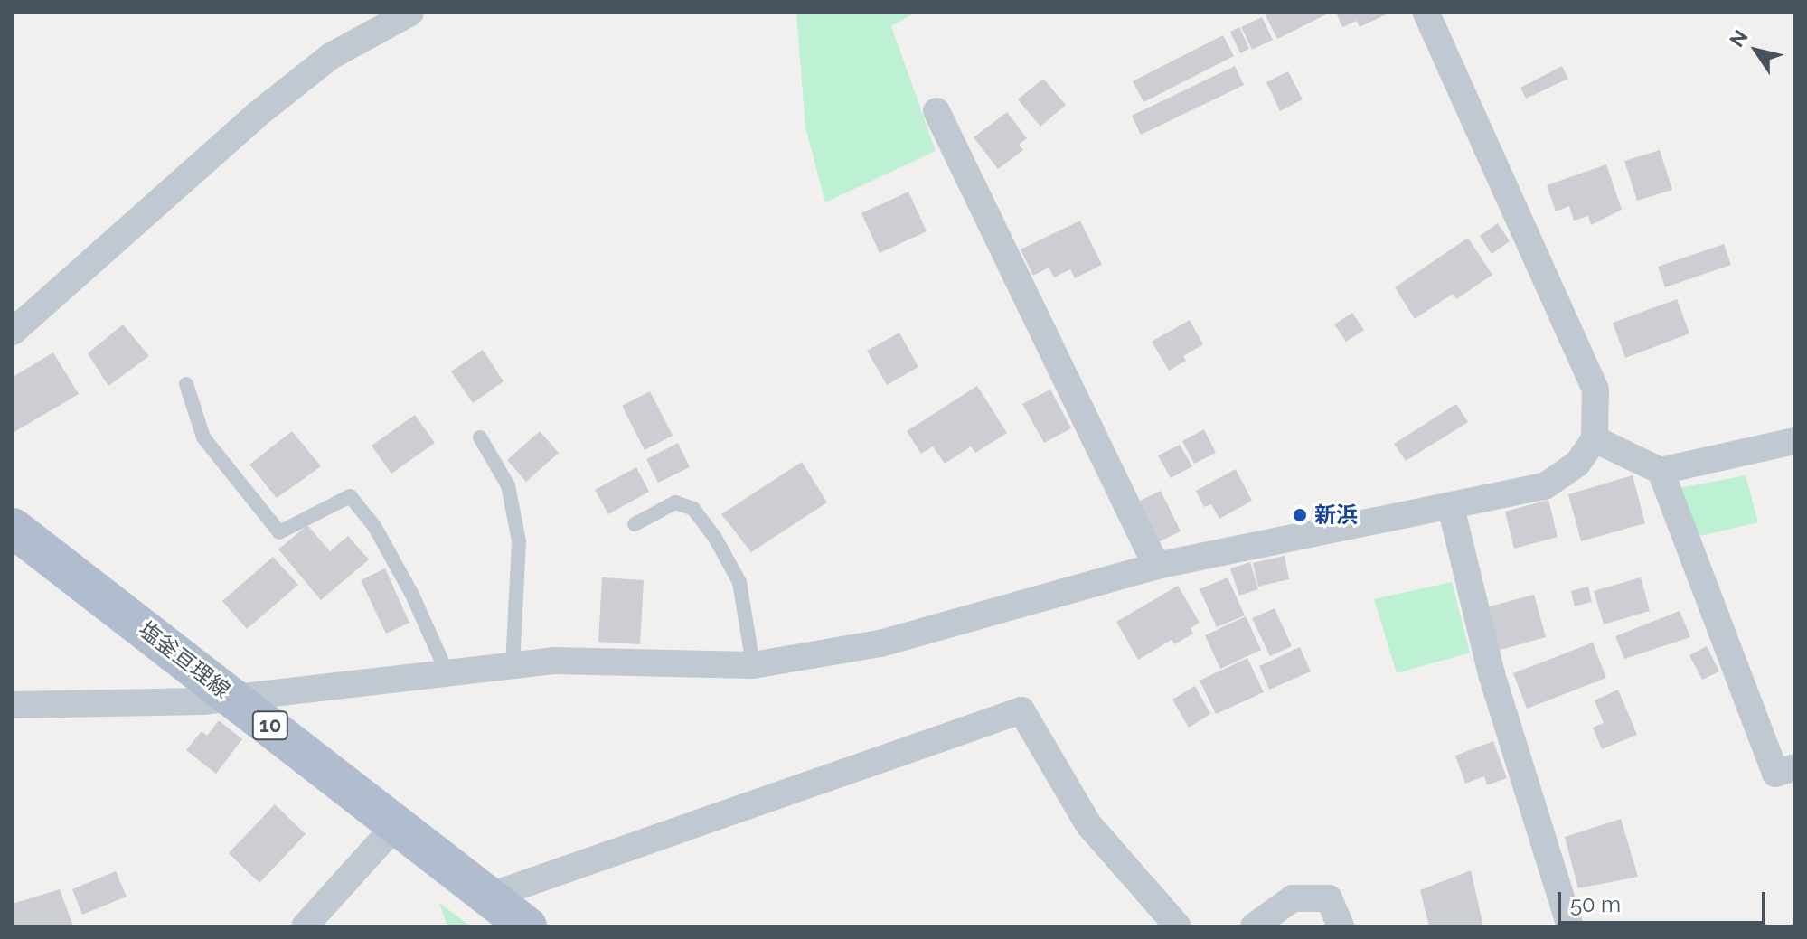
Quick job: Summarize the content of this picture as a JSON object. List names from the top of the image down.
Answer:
{
  "streets": {
    "main road": ["塩釜亘理線", "10"]
  },
  "places": ["新浜"],
  "scale_bar": "50 m",
  "north": "top left"
}
